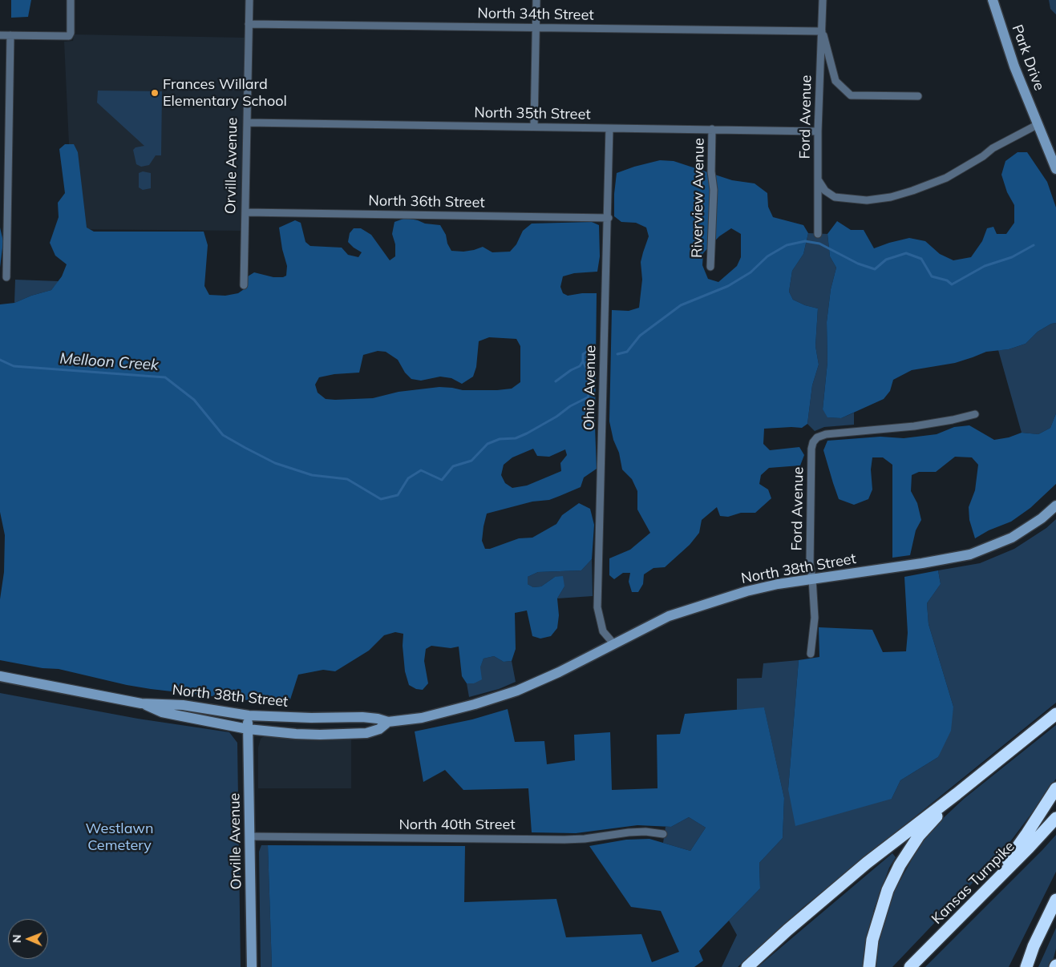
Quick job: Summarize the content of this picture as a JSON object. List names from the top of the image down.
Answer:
{
  "streets": {
    "highway": ["Kansas Turnpike"],
    "main road": ["Park Drive", "Orville Avenue", "North 38th Street"],
    "street": [
      "North 34th Street",
      "North 35th Street",
      "Ford Avenue",
      "Riverview Avenue",
      "North 36th Street",
      "Ohio Avenue",
      "North 40th Street"
    ]
  },
  "crossings": [
    ["North 34th Street", "Ford Avenue"],
    ["North 34th Street", "Orville Avenue"],
    ["North 35th Street", "Ford Avenue"],
    ["North 35th Street", "Orville Avenue"],
    ["North 35th Street", "Riverview Avenue"],
    ["North 35th Street", "Ohio Avenue"],
    ["Ford Avenue", "North 38th Street"],
    ["Orville Avenue", "North 36th Street"],
    ["Orville Avenue", "North 38th Street"],
    ["Orville Avenue", "North 40th Street"],
    ["North 36th Street", "Ohio Avenue"],
    ["Ohio Avenue", "North 38th Street"]
  ],
  "water": ["Melloon Creek"],
  "parks": ["Westlawn Cemetery"],
  "places": ["Frances Willard Elementary School"],
  "north": "left"
}
